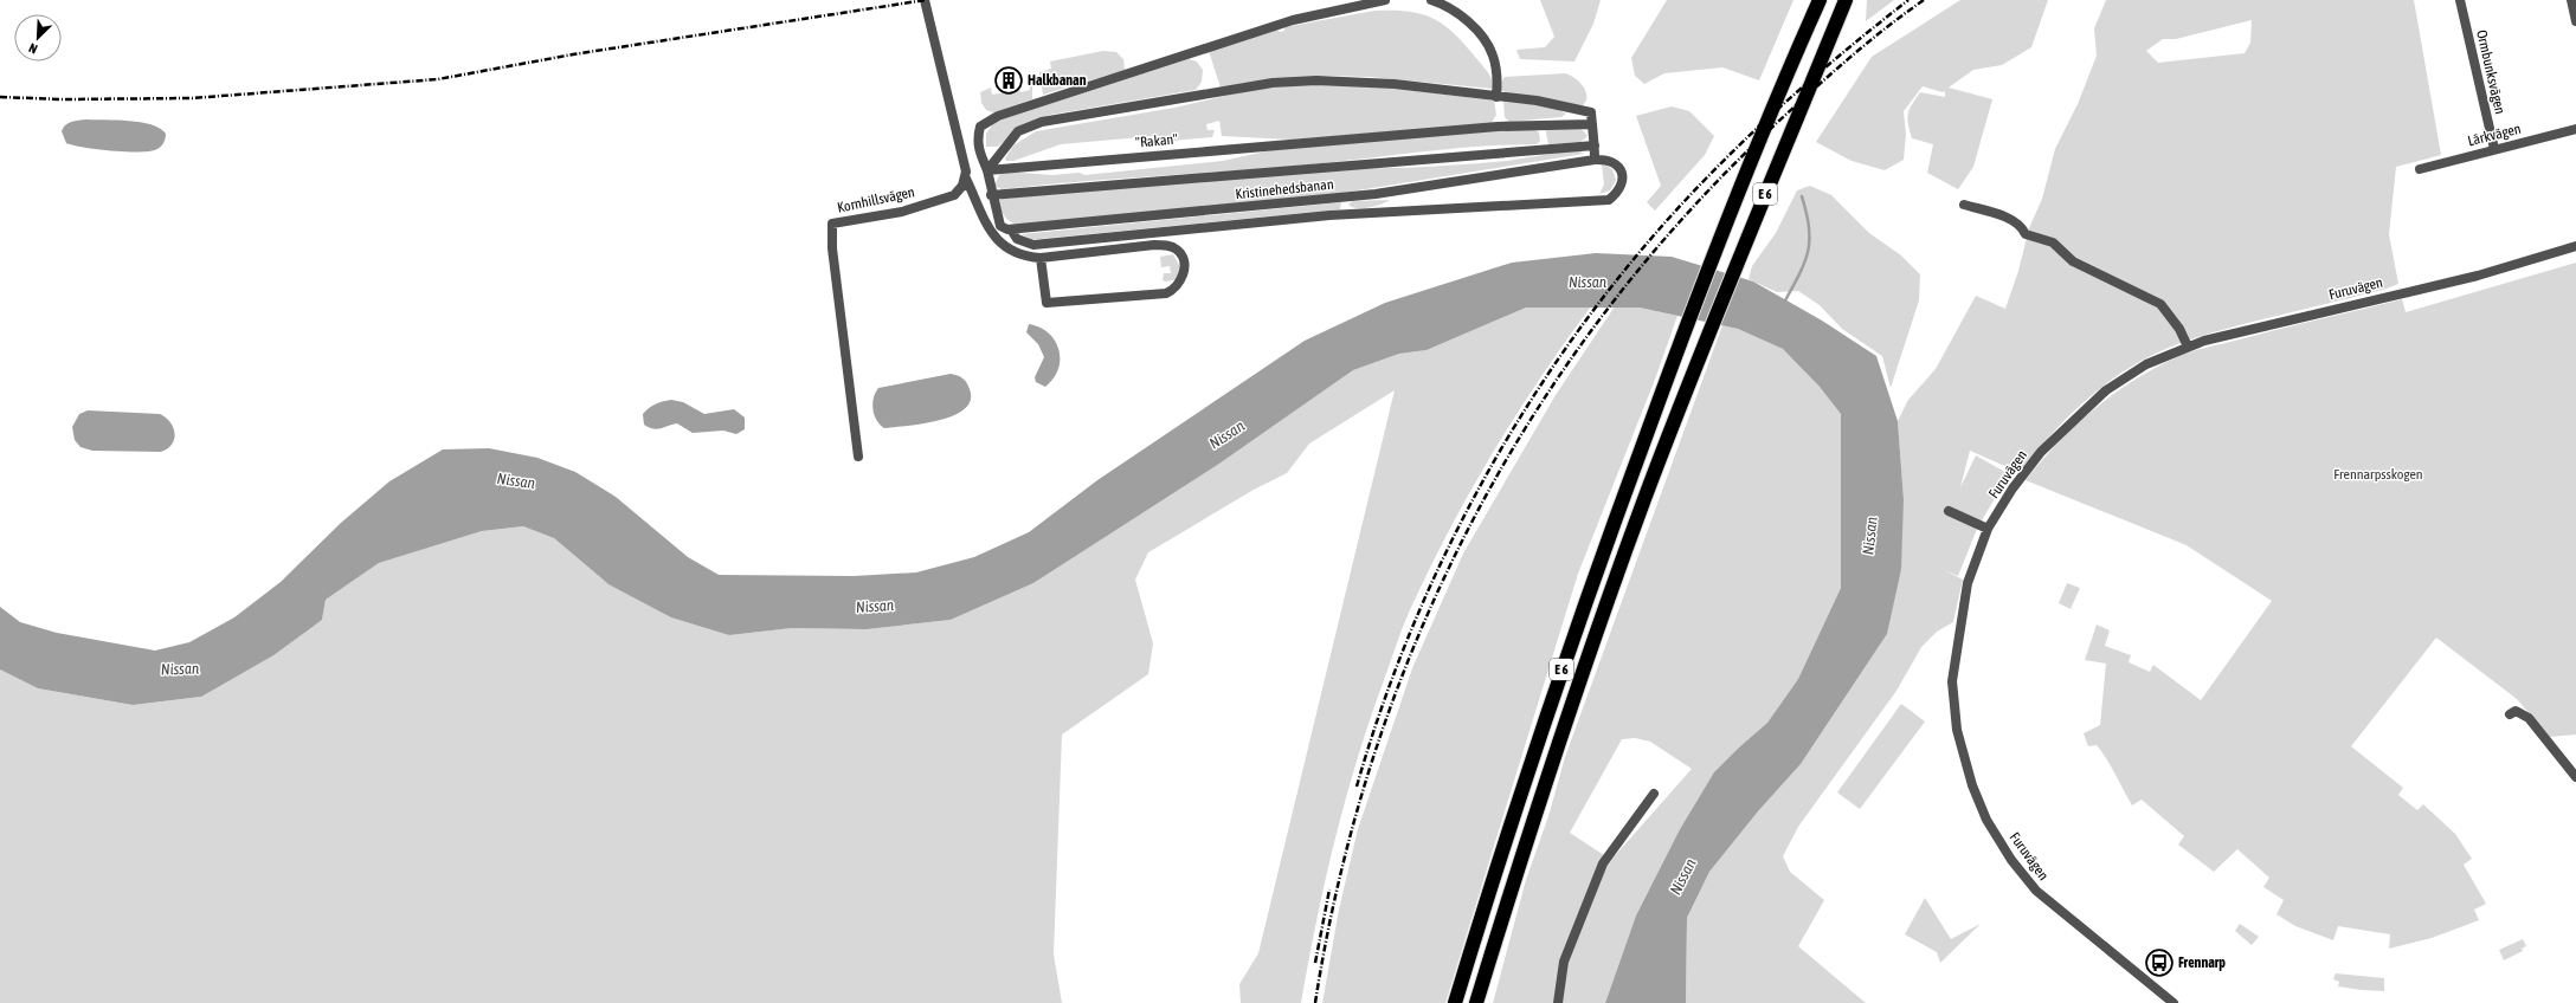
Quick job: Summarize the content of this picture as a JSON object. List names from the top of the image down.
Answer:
{
  "streets": {
    "highway": ["E 6"],
    "street": [
      "Ormbunksvägen",
      "Lärkvägen",
      "\"Rakan\"",
      "Kristinehedsbanan",
      "Kornhillsvägen",
      "Furuvägen"
    ]
  },
  "crossings": [
    ["Ormbunksvägen", "Lärkvägen"]
  ],
  "water": ["Nissan"],
  "parks": ["Frennarpsskogen"],
  "places": {
    "building": ["Halkbanan"],
    "bus stop": ["Frennarp"]
  },
  "north": "bottom left"
}
